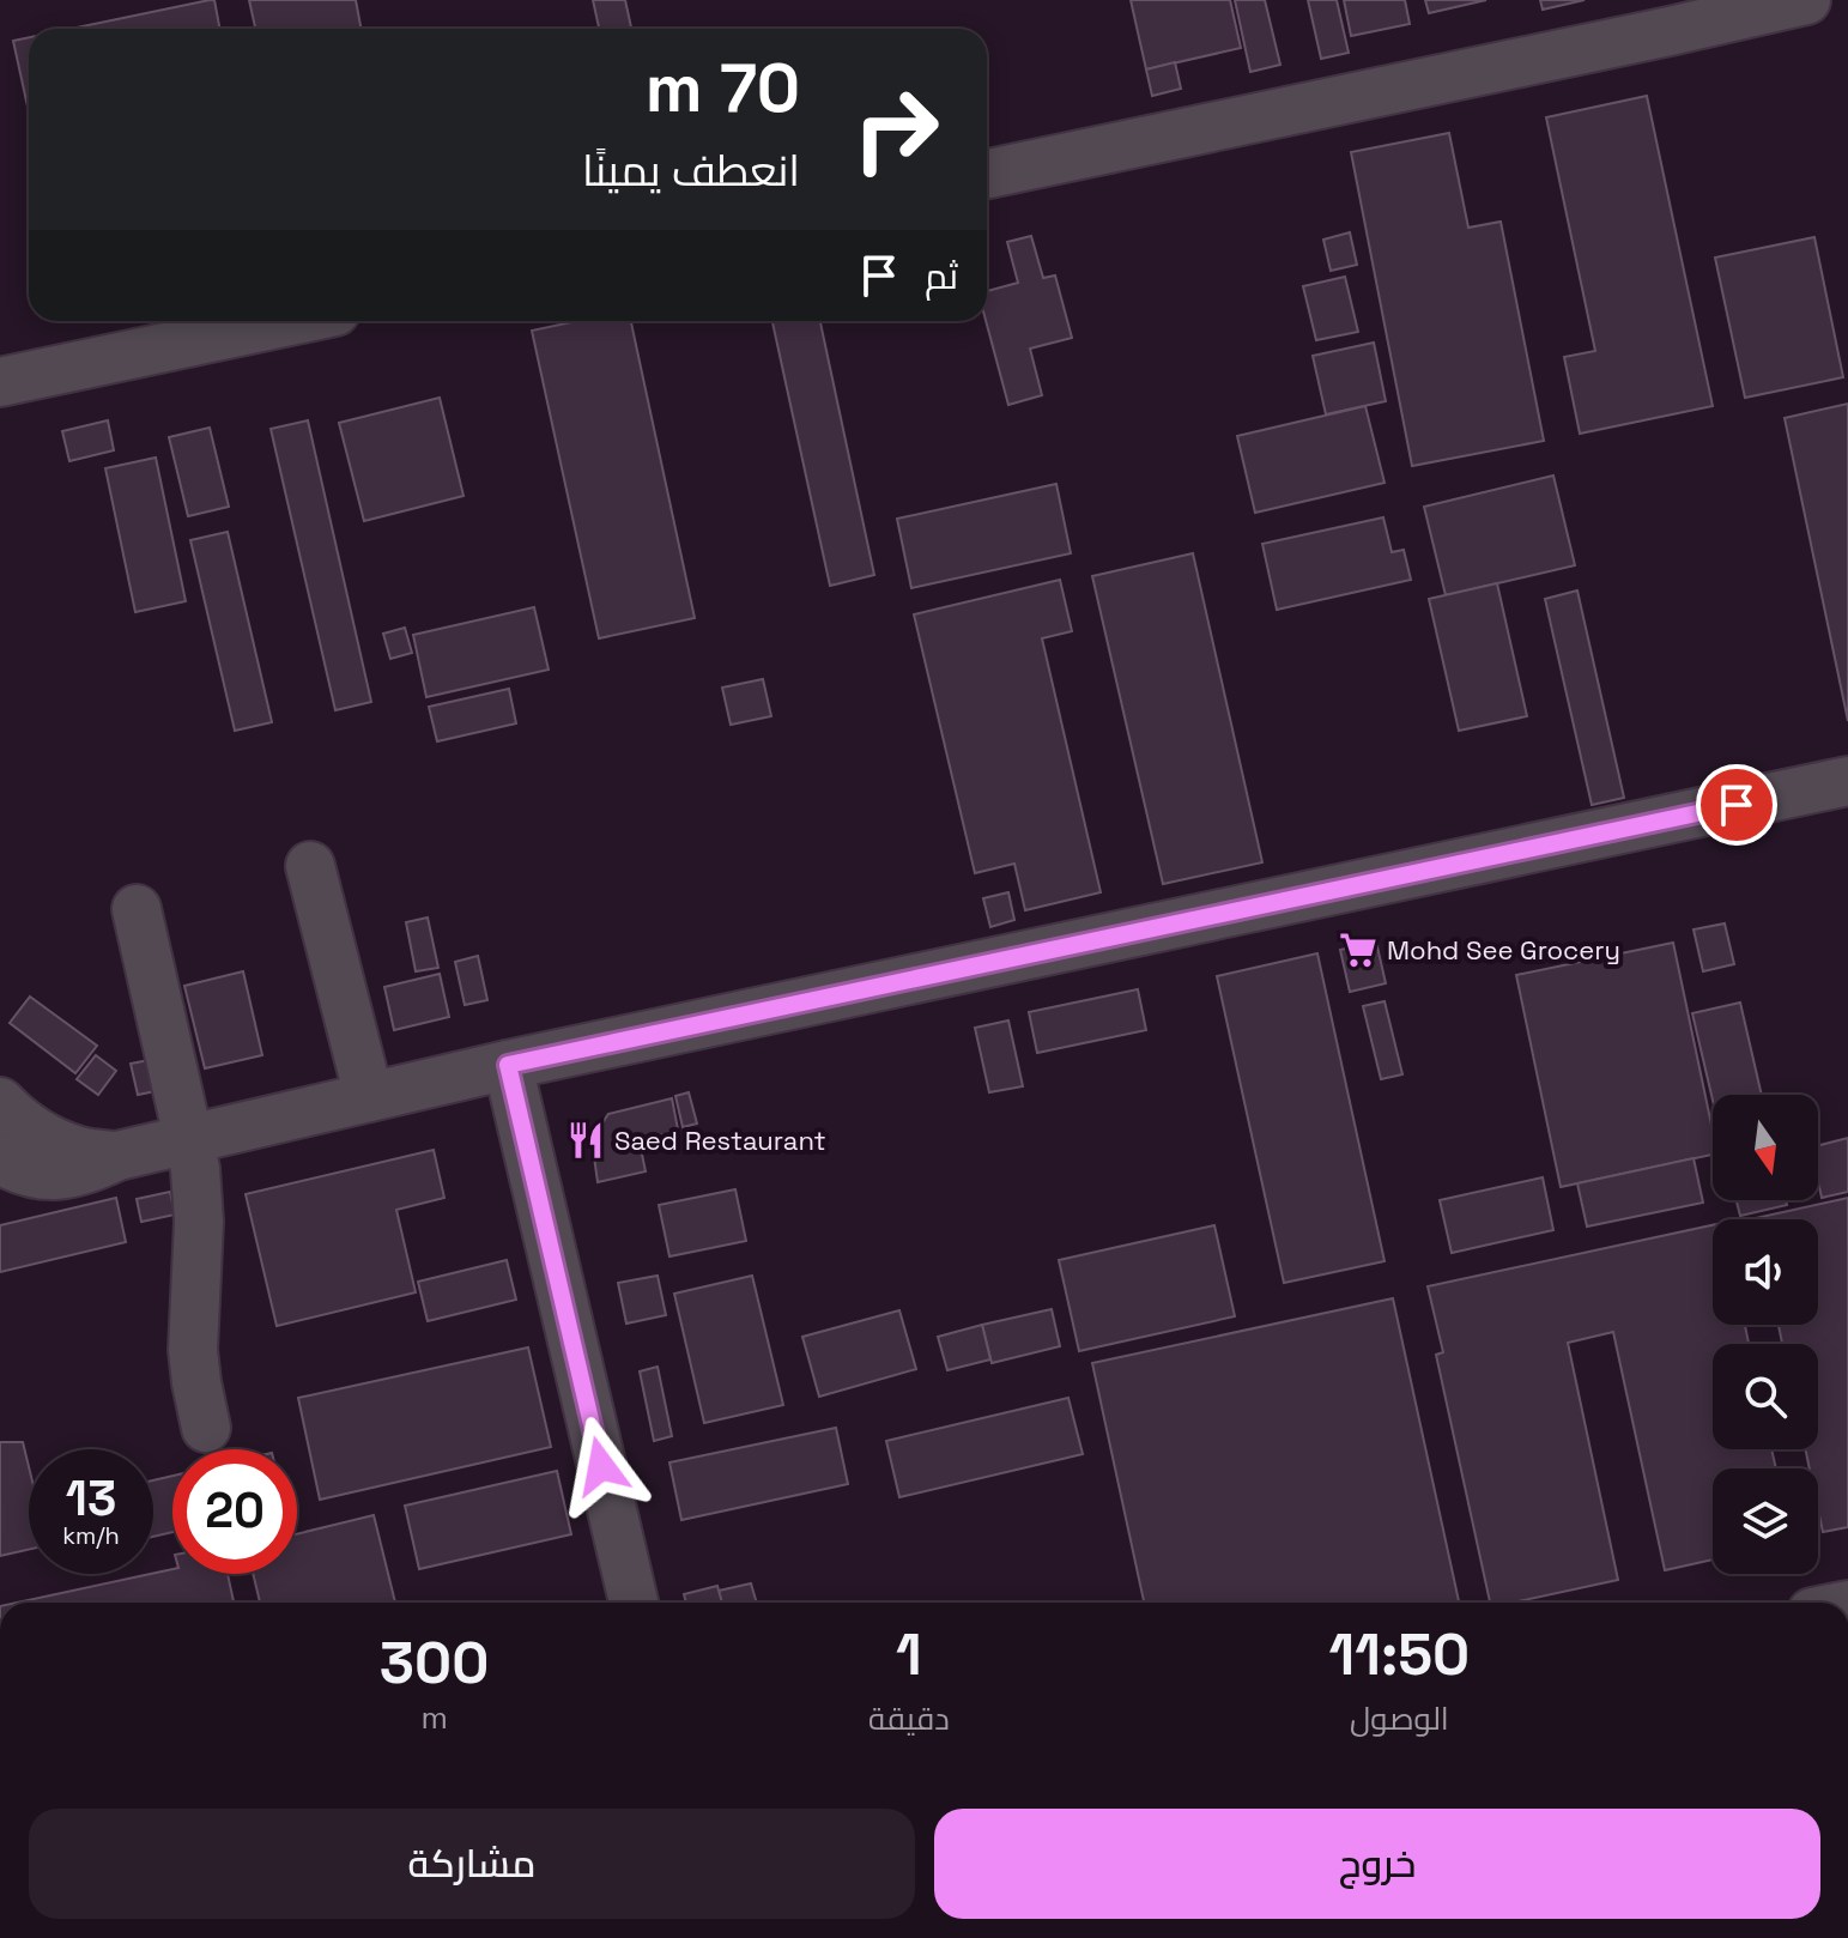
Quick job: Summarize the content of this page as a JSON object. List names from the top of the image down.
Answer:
{
  "places": {
    "supermarket": ["Mohd See Grocery"],
    "restaurant": ["Saed Restaurant"]
  },
  "north": "bottom",
  "page": {
    "turn": ["70 m", "انعطف يمينًا"],
    "then": "ثم",
    "speed": "13 km/h",
    "limit": "20",
    "eta": [
      "11:50",
      "الوصول",
      "1",
      "دقيقة",
      "300",
      "m"
    ],
    "buttons": ["خروج", "مشاركة"]
  }
}
